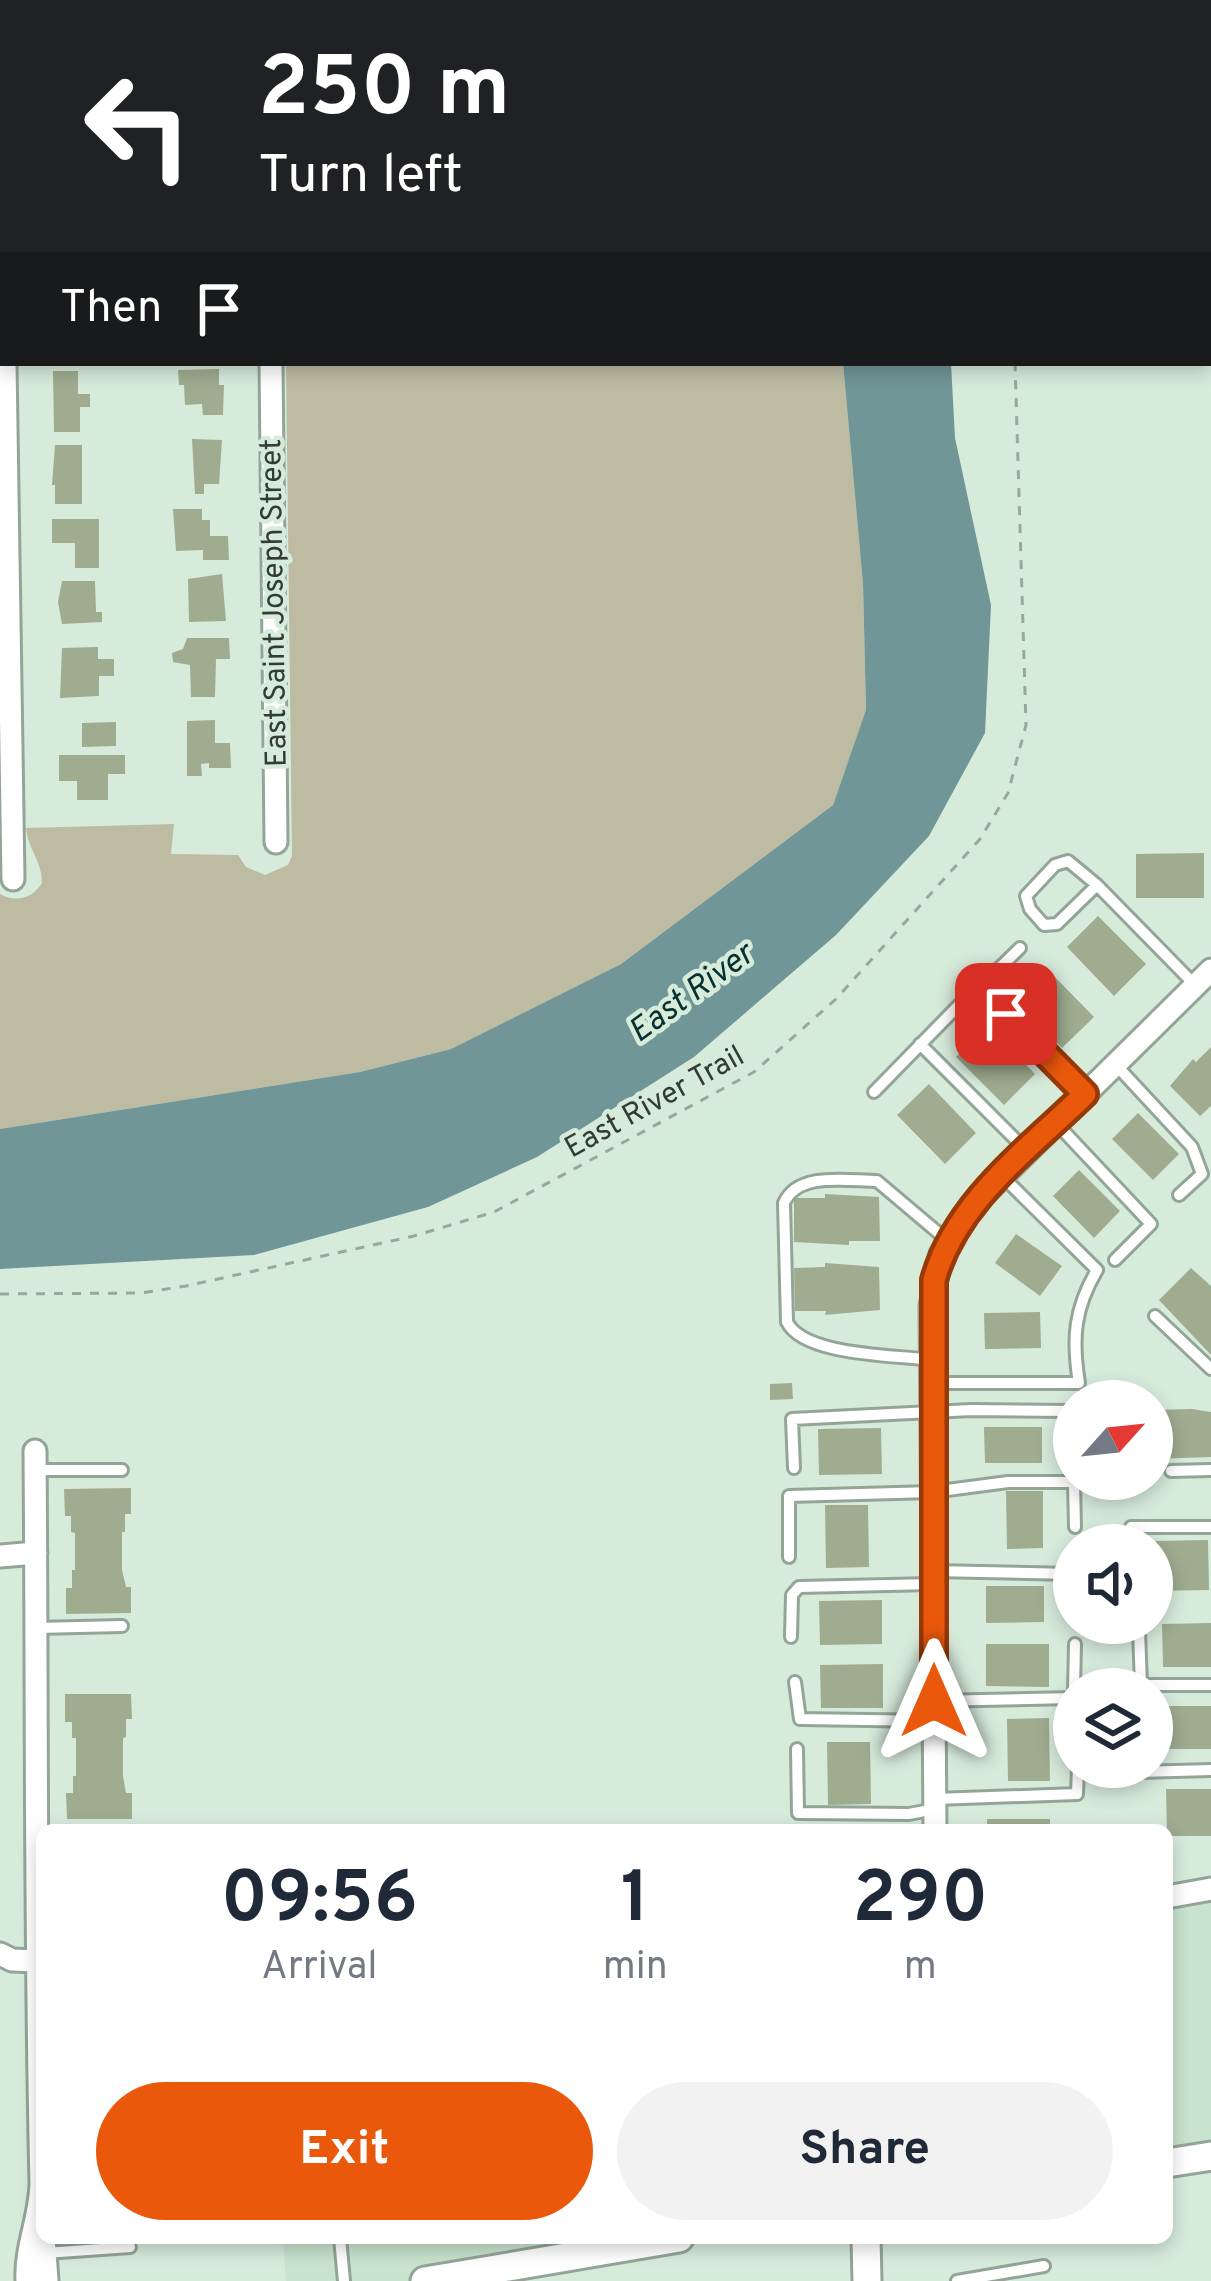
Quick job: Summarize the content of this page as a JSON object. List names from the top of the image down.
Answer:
{
  "streets": {
    "street": ["East Saint Joseph Street"],
    "path": ["East River Trail"]
  },
  "water": ["East River"],
  "north": "top right",
  "page": {
    "turn": ["250 m", "Turn left"],
    "then": "Then",
    "eta": [
      "09:56",
      "Arrival",
      "1",
      "min",
      "290",
      "m"
    ],
    "buttons": ["Exit", "Share"]
  }
}
